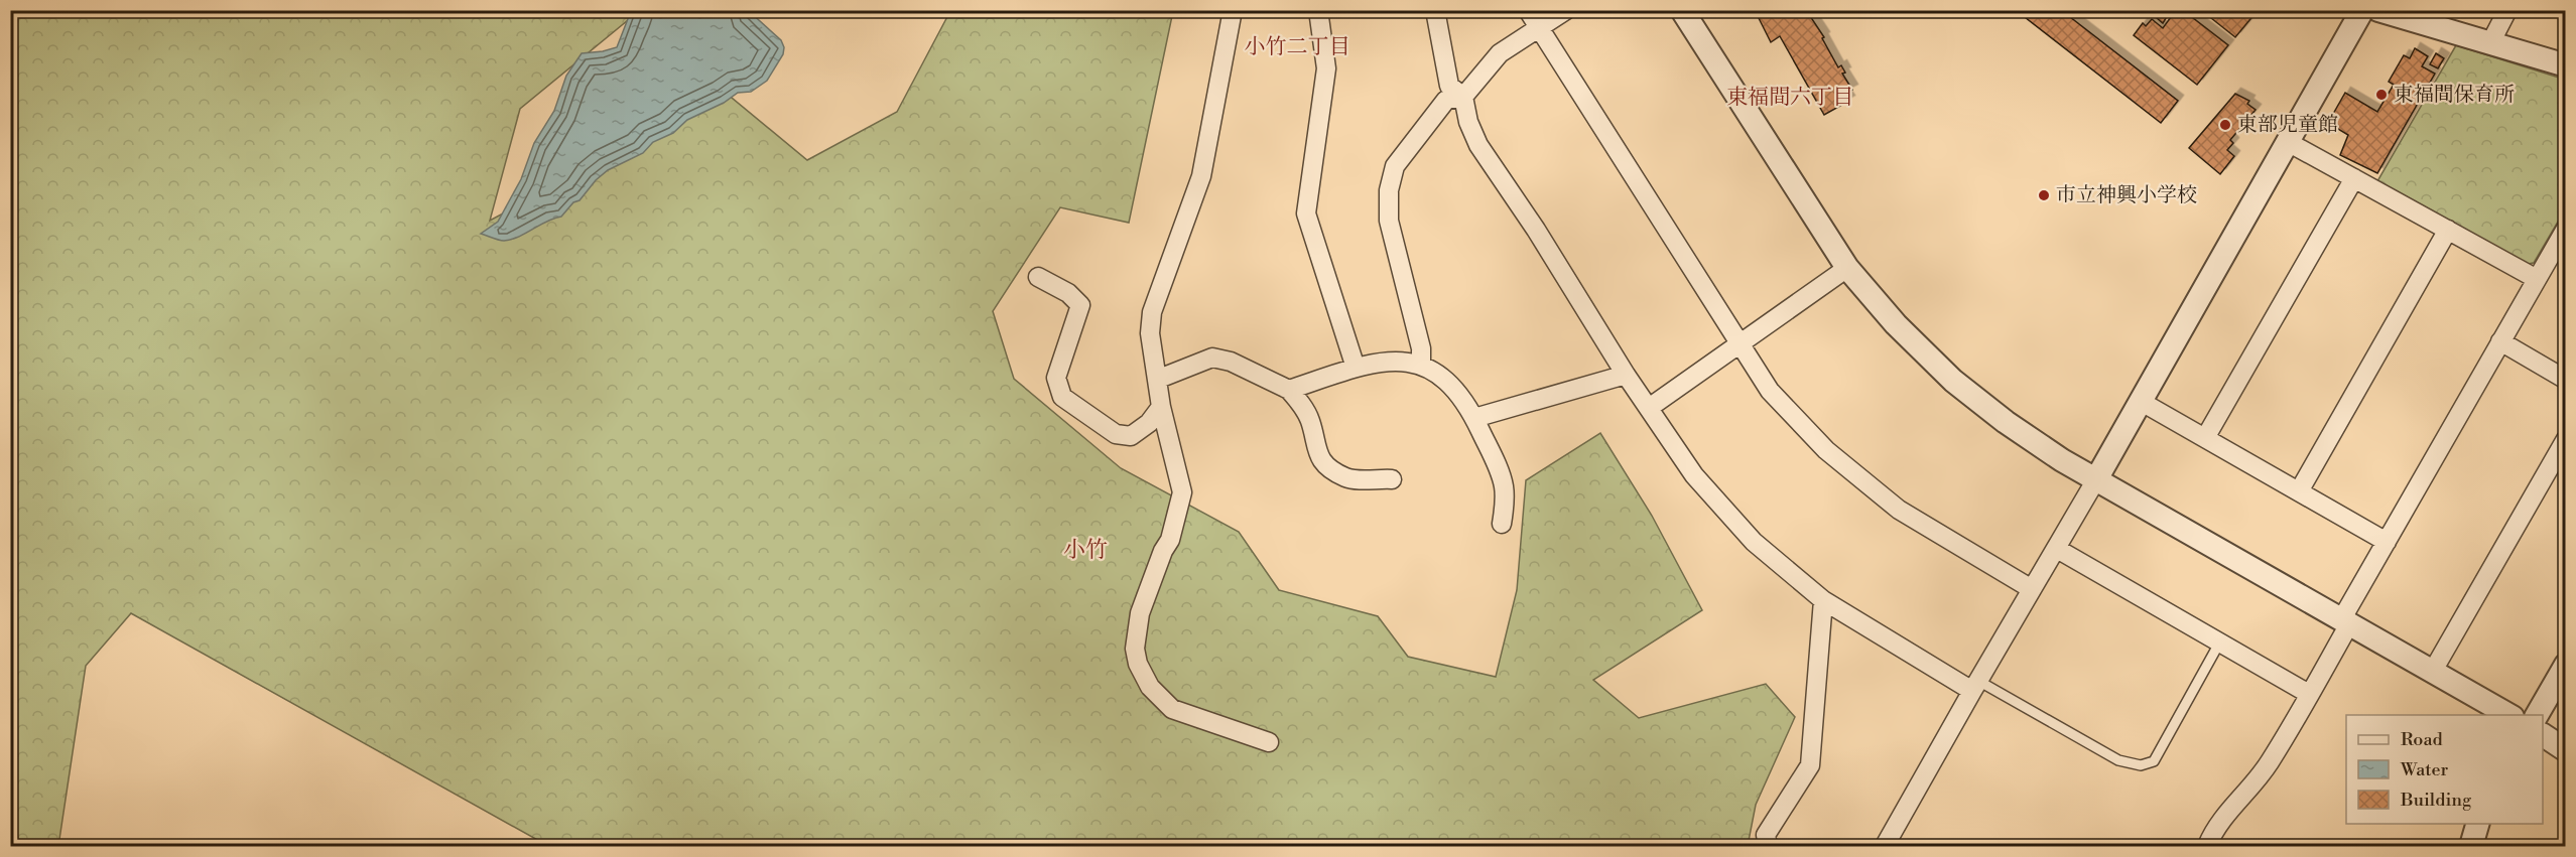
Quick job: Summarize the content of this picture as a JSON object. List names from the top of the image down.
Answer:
{
  "districts": ["小竹二丁目", "東福間六丁目", "小竹"],
  "places": ["東福間保育所", "東部児童館", "市立神興小学校"],
  "legend": ["Road", "Water", "Building"]
}
